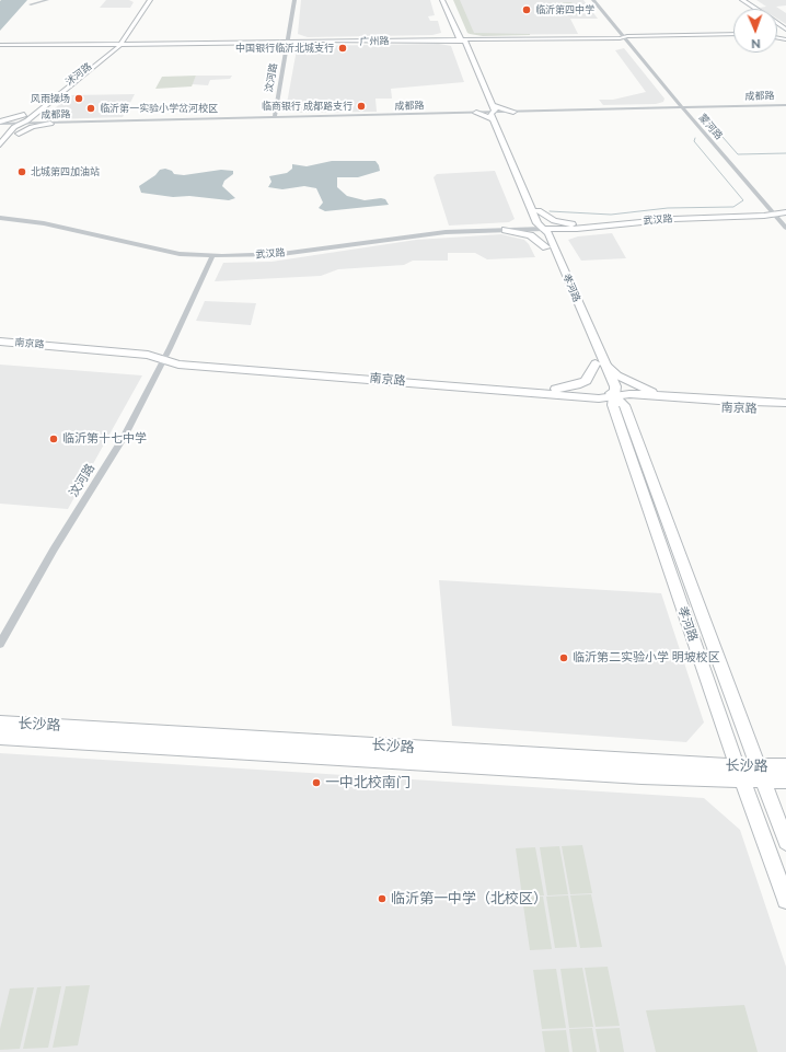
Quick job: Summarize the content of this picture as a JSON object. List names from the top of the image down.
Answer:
{
  "streets": {
    "highway": ["南京路"],
    "main road": [
      "广州路",
      "沭河路",
      "武汉路",
      "孝河路",
      "长沙路"
    ],
    "street": ["汶河路", "成都路", "蒙河路"]
  },
  "crossings": [
    ["广州路", "沭河路"],
    ["广州路", "汶河路"],
    ["广州路", "蒙河路"],
    ["广州路", "孝河路"],
    ["沭河路", "成都路"],
    ["汶河路", "成都路"],
    ["汶河路", "武汉路"],
    ["汶河路", "南京路"],
    ["成都路", "蒙河路"],
    ["蒙河路", "武汉路"],
    ["武汉路", "孝河路"],
    ["孝河路", "南京路"],
    ["孝河路", "长沙路"]
  ],
  "places": [
    "临沂第四中学",
    "中国银行临沂北城支行",
    "风雨操场",
    "临商银行 成都路支行",
    "临沂第一实验小学岔河校区",
    "北城第四加油站",
    "临沂第十七中学",
    "临沂第二实验小学 明坡校区",
    "一中北校南门",
    "临沂第一中学（北校区）"
  ],
  "north": "bottom"
}
